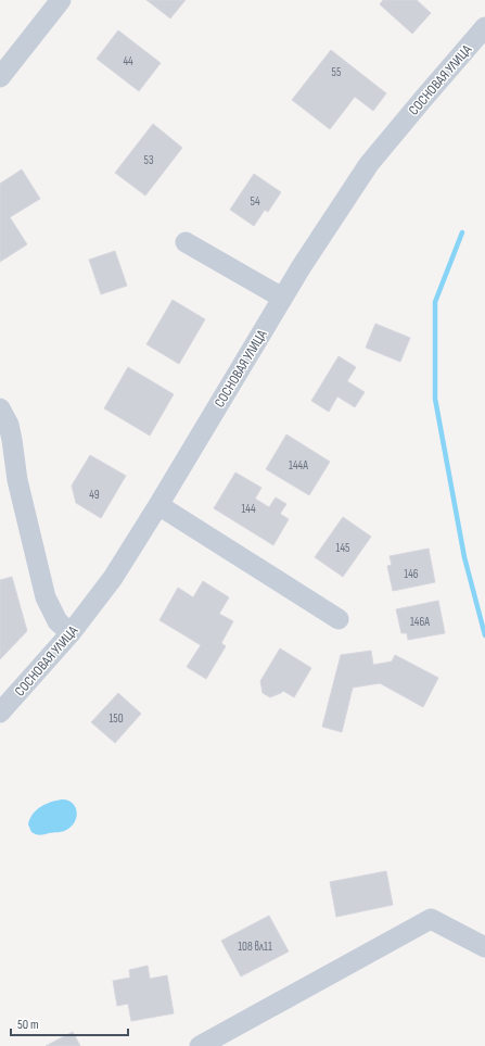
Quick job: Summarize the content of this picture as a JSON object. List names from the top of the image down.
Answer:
{
  "streets": {
    "street": ["СОСНОВАЯ УЛИЦА"]
  },
  "house_numbers": [
    "44",
    "55",
    "53",
    "54",
    "144А",
    "49",
    "144",
    "145",
    "146",
    "146А",
    "150",
    "108 вл11"
  ],
  "scale_bar": "50 m"
}
